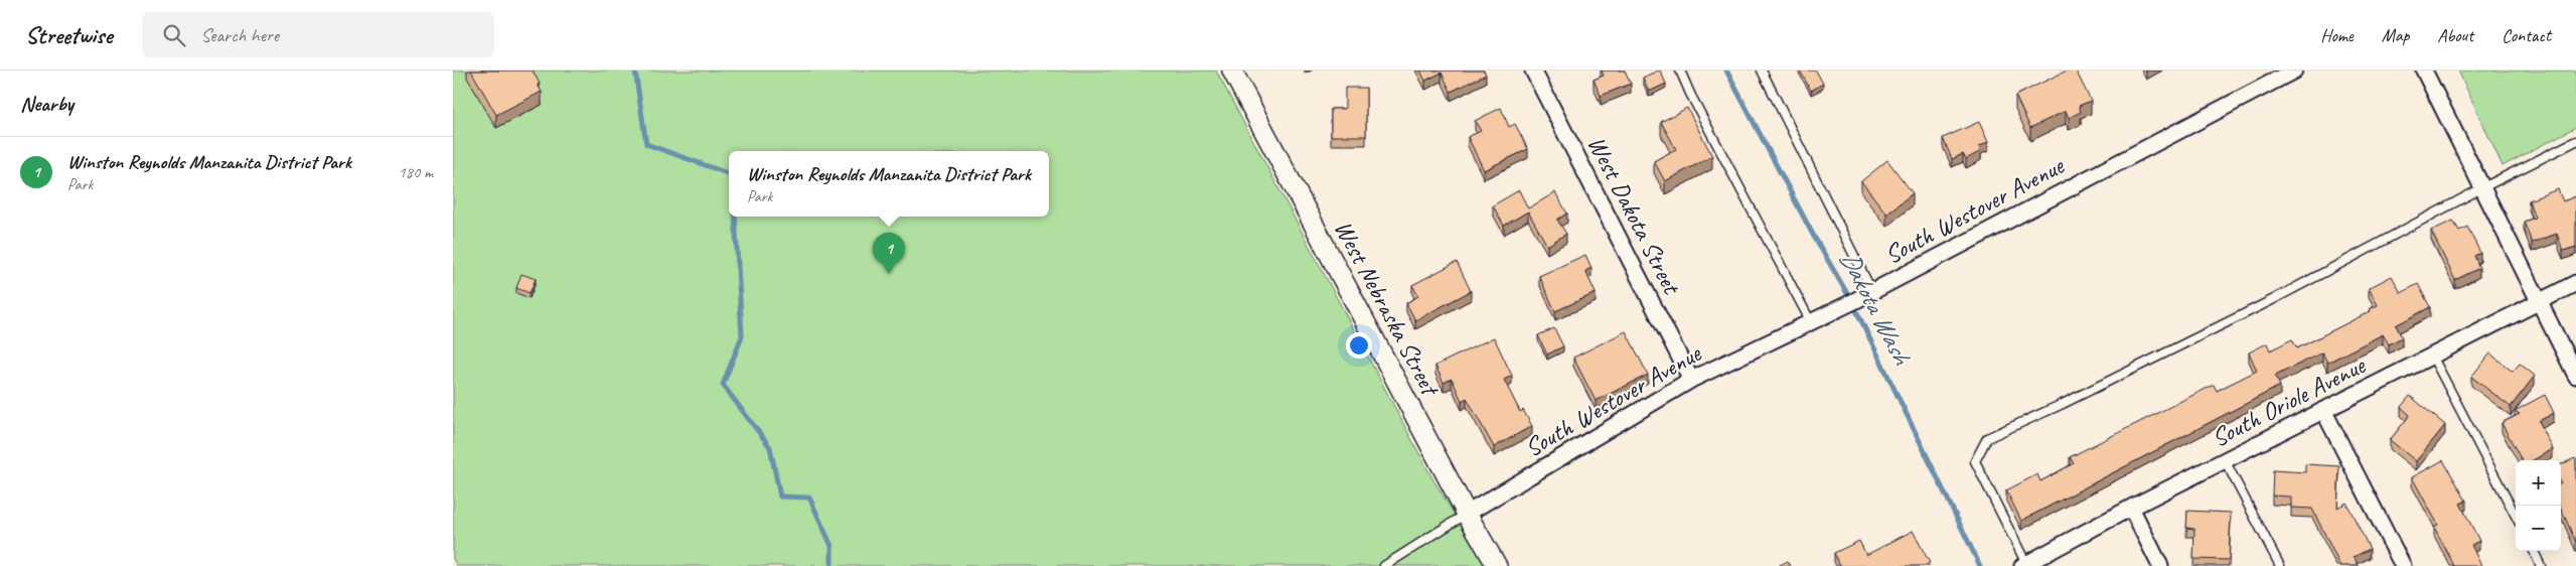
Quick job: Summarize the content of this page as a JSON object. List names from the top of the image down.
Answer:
{
  "streets": {
    "street": [
      "South Westover Avenue",
      "West Dakota Street",
      "West Nebraska Street",
      "South Oriole Avenue"
    ]
  },
  "crossings": [
    ["South Westover Avenue", "West Dakota Street"],
    ["South Westover Avenue", "West Nebraska Street"]
  ],
  "water": ["Dakota Wash"],
  "page": {
    "header": "Streetwise",
    "search": "Search here",
    "nav": [
      "Home",
      "Map",
      "About",
      "Contact"
    ],
    "heading": "Nearby",
    "list": [
      {
        "mark": "1",
        "name": "Winston Reynolds Manzanita District Park",
        "note": "Park",
        "value": "180 m"
      }
    ],
    "popup": ["Winston Reynolds Manzanita District Park", "Park"],
    "pins": "1",
    "map_buttons": ["+", "−"]
  }
}
